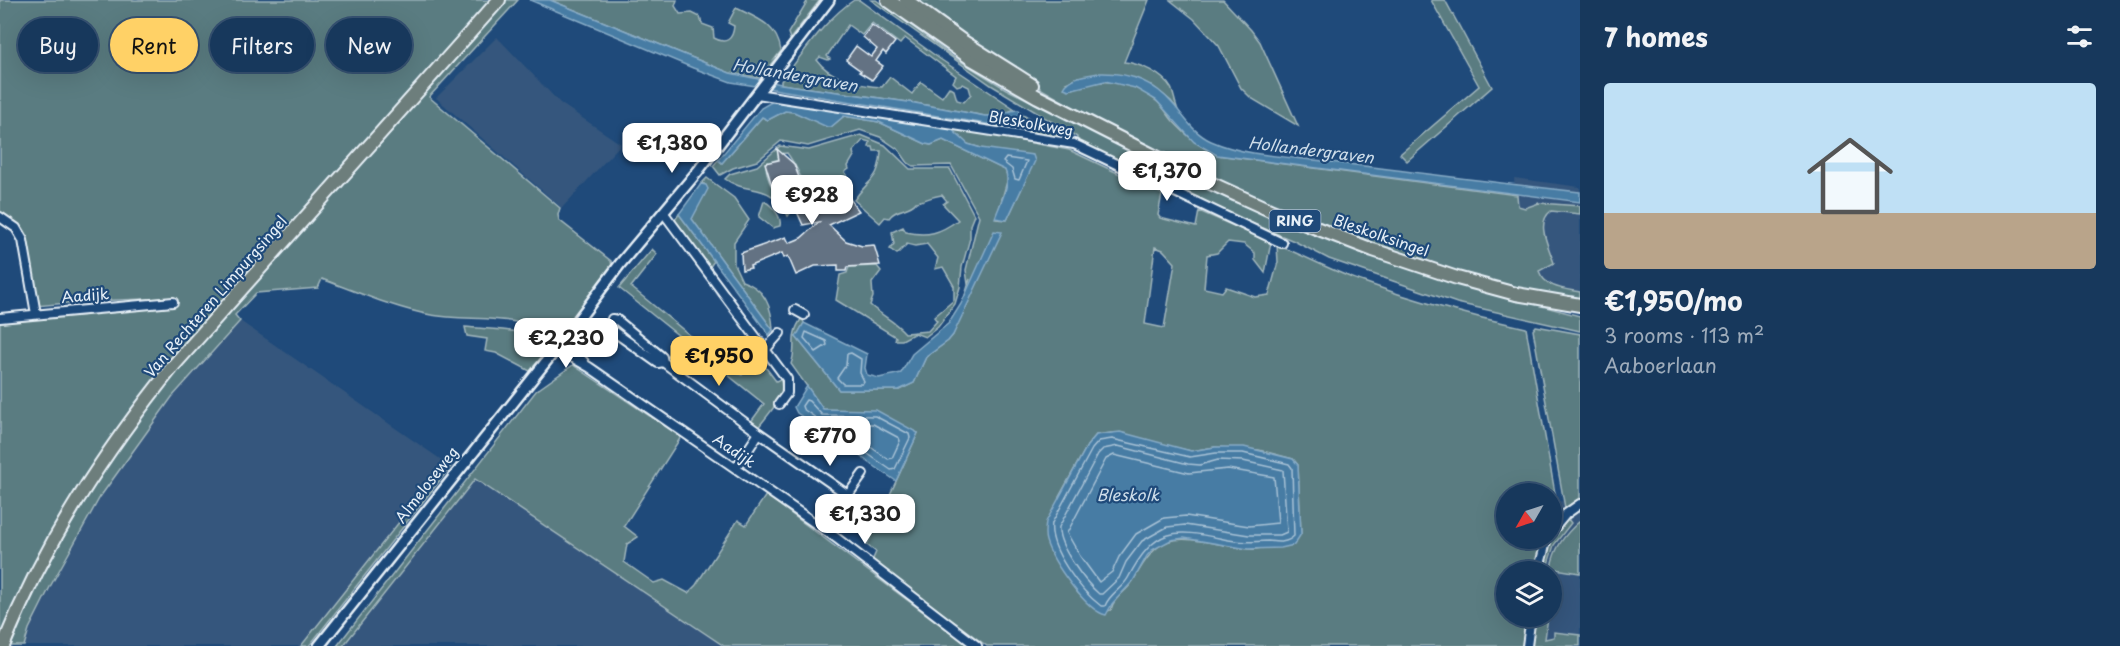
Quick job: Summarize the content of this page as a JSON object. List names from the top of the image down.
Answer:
{
  "streets": {
    "main road": ["RING", "Bleskolksingel", "Van Rechteren Limpurgsingel"],
    "street": ["Bleskolkweg", "Aadijk", "Almeloseweg"]
  },
  "crossings": [
    ["Bleskolkweg", "Almeloseweg"],
    ["RING", "Bleskolksingel"],
    ["Aadijk", "Almeloseweg"]
  ],
  "water": ["Hollandergraven", "Bleskolk"],
  "north": "bottom left",
  "page": {
    "heading": "7 homes",
    "chip": [
      "Buy",
      "Rent",
      "Filters",
      "New"
    ],
    "list": [
      {
        "name": "€1,950/mo",
        "note": "3 rooms · 113 m² · Aaboerlaan"
      }
    ],
    "price": [
      "€1,380",
      "€1,370",
      "€928",
      "€2,230",
      "€1,950",
      "€770",
      "€1,330"
    ]
  }
}
